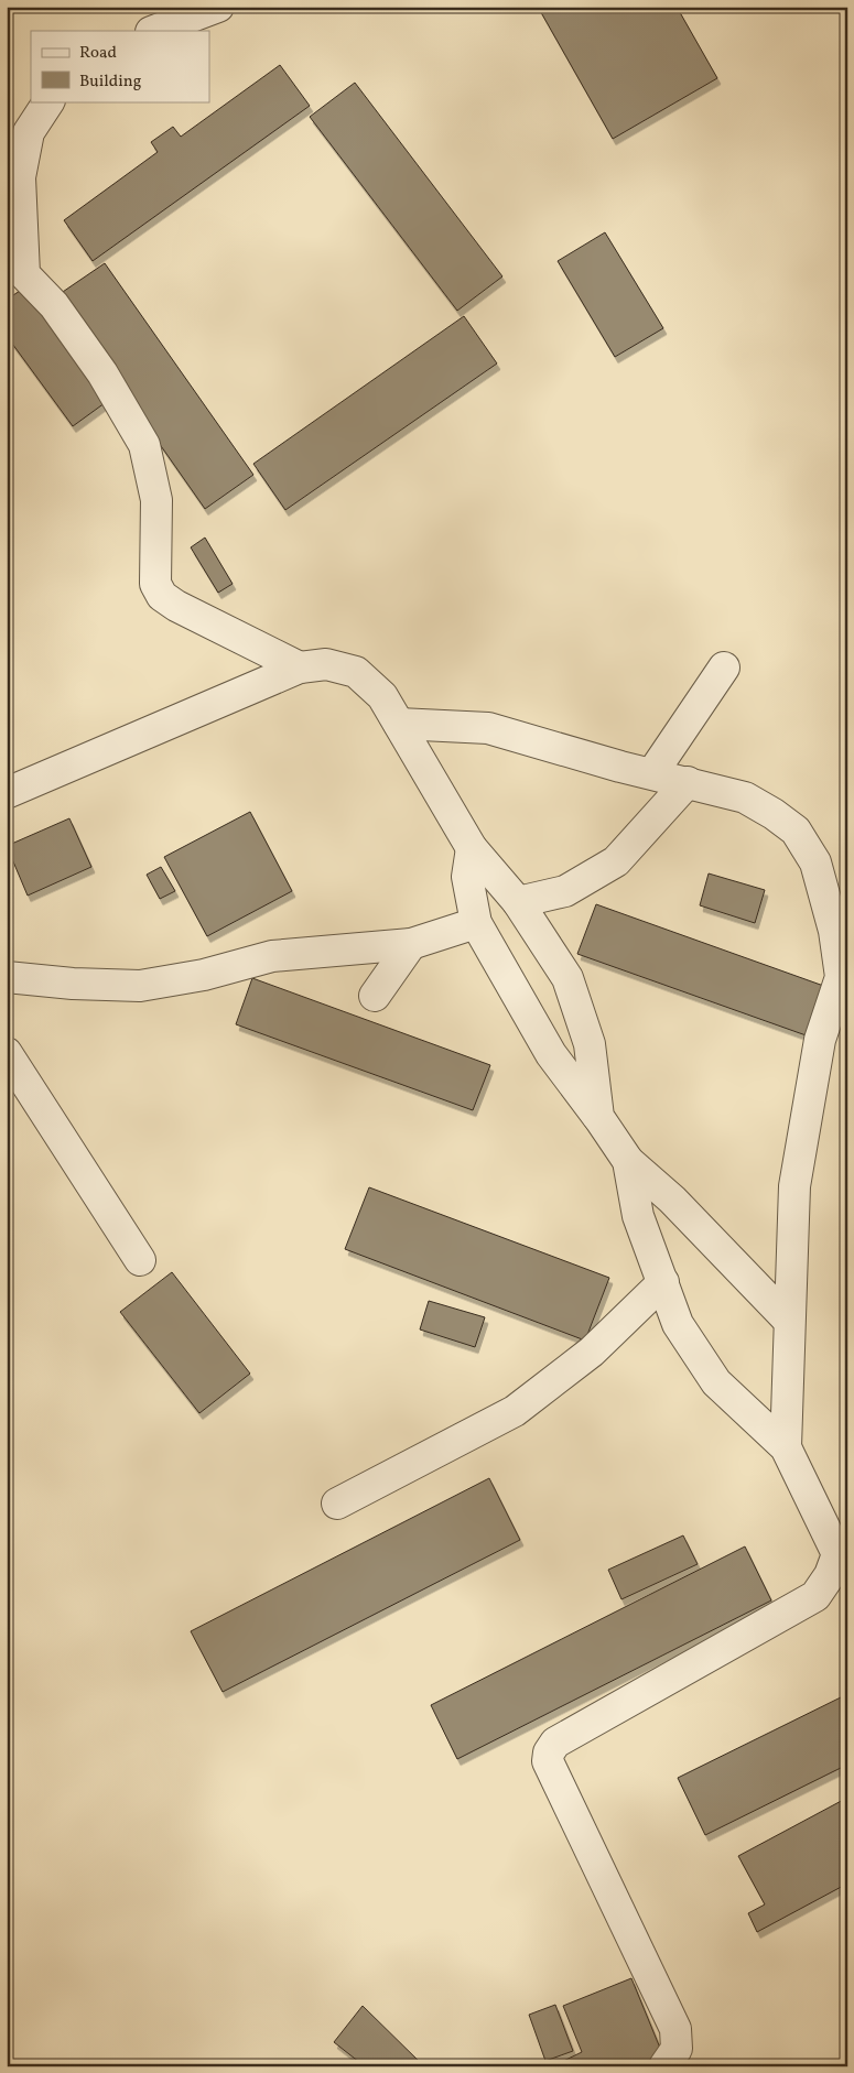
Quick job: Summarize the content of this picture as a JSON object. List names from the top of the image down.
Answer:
{
  "legend": ["Road", "Building"]
}
